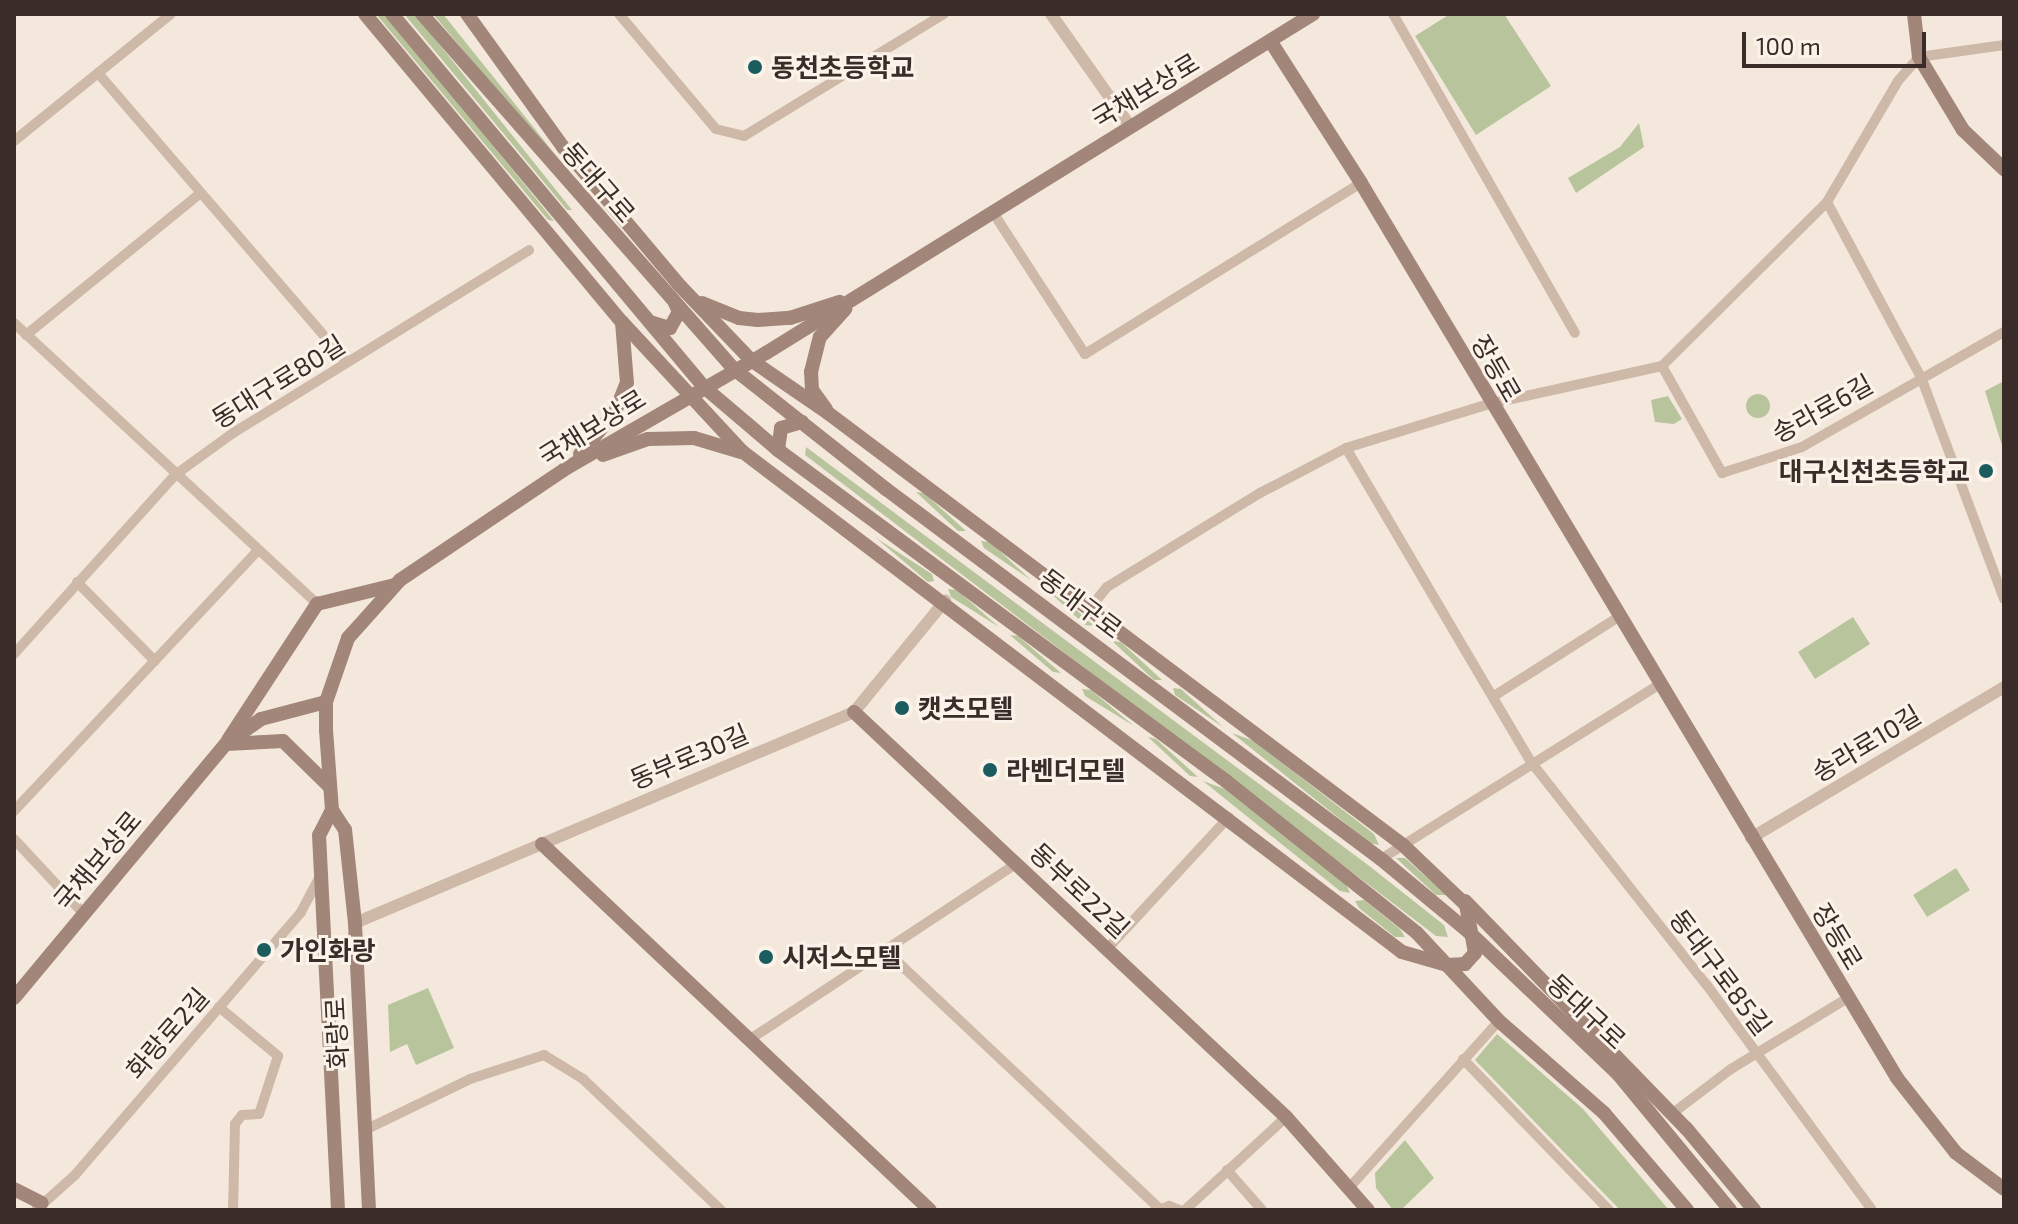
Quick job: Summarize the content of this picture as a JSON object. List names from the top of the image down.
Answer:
{
  "streets": {
    "main road": [
      "국채보상로",
      "동대구로",
      "장등로",
      "동부로22길",
      "화랑로"
    ],
    "street": [
      "동대구로80길",
      "송라로6길",
      "송라로10길",
      "동부로30길",
      "동대구로85길",
      "화랑로2길"
    ]
  },
  "crossings": [
    ["국채보상로", "동대구로"],
    ["국채보상로", "장등로"],
    ["국채보상로", "화랑로"],
    ["장등로", "송라로10길"],
    ["동부로30길", "동부로22길"],
    ["동부로30길", "화랑로"],
    ["화랑로2길", "화랑로"]
  ],
  "places": [
    "동천초등학교",
    "대구신천초등학교",
    "캣츠모텔",
    "라벤더모텔",
    "가인화랑",
    "시저스모텔"
  ],
  "scale_bar": "100 m"
}
